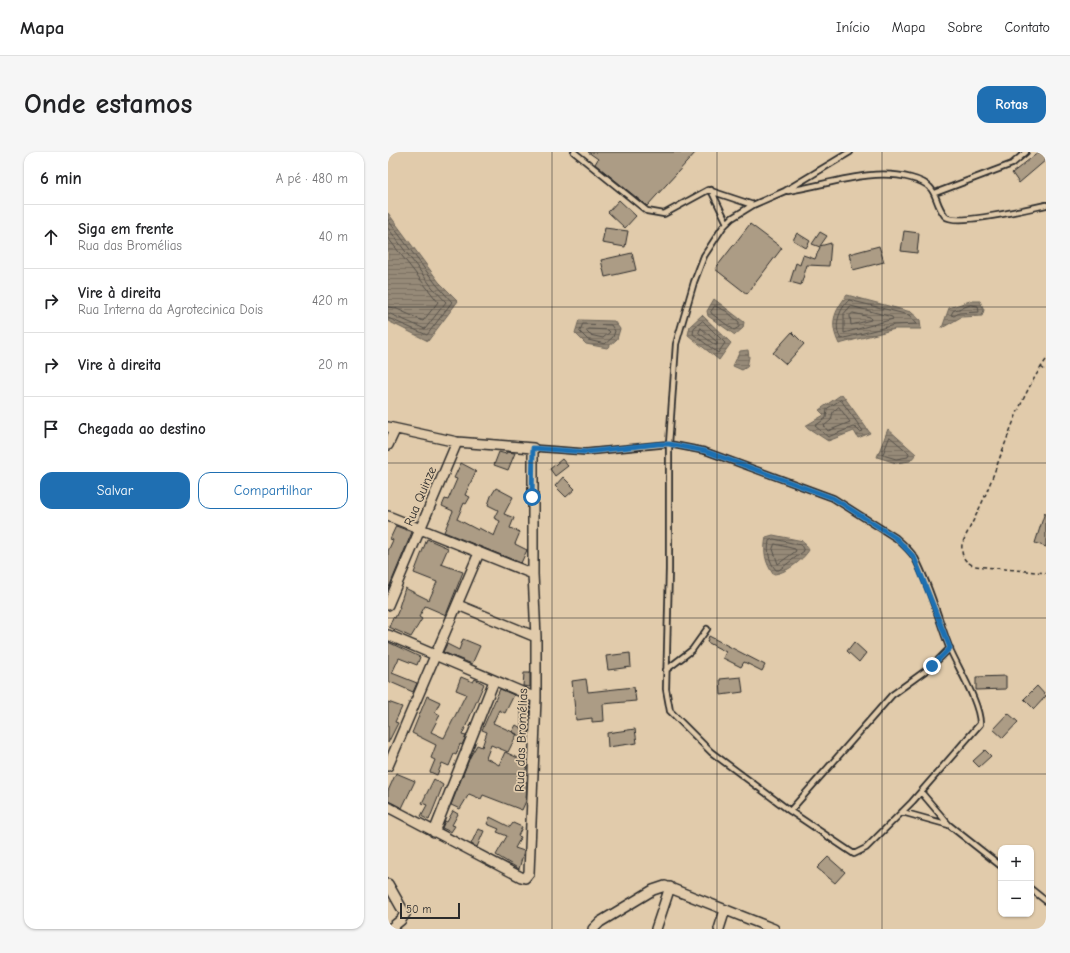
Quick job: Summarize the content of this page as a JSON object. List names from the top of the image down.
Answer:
{
  "streets": {
    "street": ["Rua Quinze", "Rua das Bromélias"]
  },
  "scale_bar": "50 m",
  "page": {
    "header": "Mapa",
    "nav": [
      "Início",
      "Mapa",
      "Sobre",
      "Contato"
    ],
    "buttons": [
      "Rotas",
      ["Salvar", "Compartilhar"]
    ],
    "title": "Onde estamos",
    "heading": ["6 min", "A pé · 480 m"],
    "list": [
      ["Siga em frente", "Rua das Bromélias", "40 m"],
      ["Vire à direita", "Rua Interna da Agrotecinica Dois", "420 m"],
      ["Vire à direita", "20 m"],
      "Chegada ao destino"
    ],
    "map_buttons": ["+", "−"],
    "scale": "50 m"
  }
}
